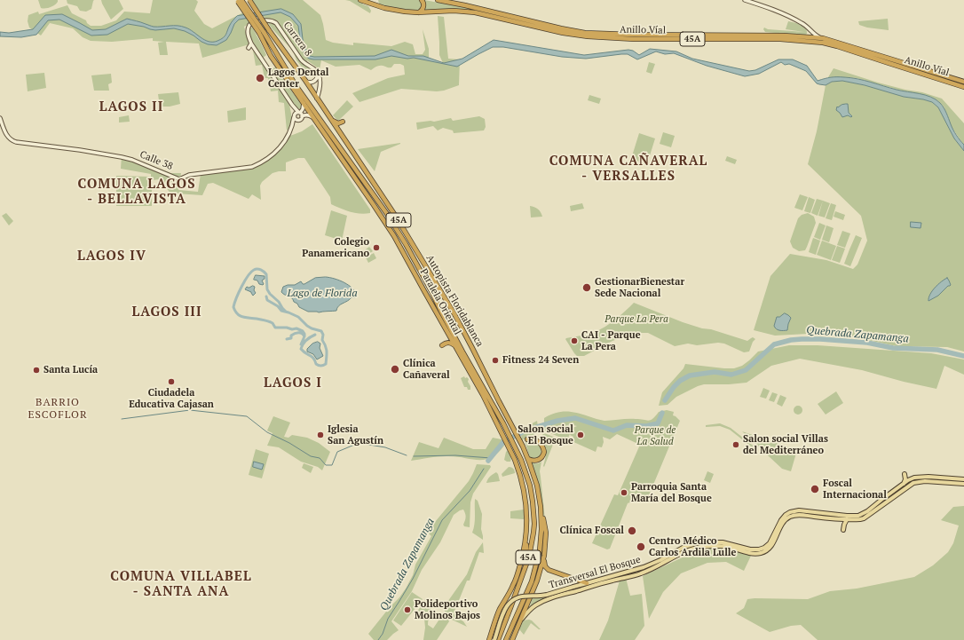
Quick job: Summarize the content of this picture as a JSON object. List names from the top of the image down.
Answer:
{
  "streets": {
    "highway": [
      "Anillo Víal",
      "45A",
      "Autopista Floridablanca",
      "Paralela Oriental"
    ],
    "main road": ["Carrera 8", "Calle 38", "Transversal El Bosque"]
  },
  "crossings": [
    ["Carrera 8", "Calle 38"],
    ["Autopista Floridablanca", "Paralela Oriental"]
  ],
  "districts": [
    "LAGOS II",
    "COMUNA CAÑAVERAL - VERSALLES",
    "COMUNA LAGOS - BELLAVISTA",
    "LAGOS IV",
    "LAGOS III",
    "LAGOS I",
    "BARRIO ESCOFLOR",
    "COMUNA VILLABEL - SANTA ANA"
  ],
  "water": ["Lago de Florida", "Quebrada Zapamanga"],
  "parks": ["Parque La Pera", "Parque de La Salud"],
  "places": [
    "Lagos Dental Center",
    "Colegio Panamericano",
    "GestionarBienestar Sede Nacional",
    "CAI - Parque La Pera",
    "Fitness 24 Seven",
    "Clínica Cañaveral",
    "Santa Lucía",
    "Ciudadela Educativa Cajasan",
    "Iglesia San Agustín",
    "Salon social El Bosque",
    "Salon social Villas del Mediterráneo",
    "Foscal Internacional",
    "Parroquia Santa María del Bosque",
    "Clínica Foscal",
    "Centro Médico Carlos Ardila Lulle",
    "Polideportivo Molinos Bajos"
  ]
}
